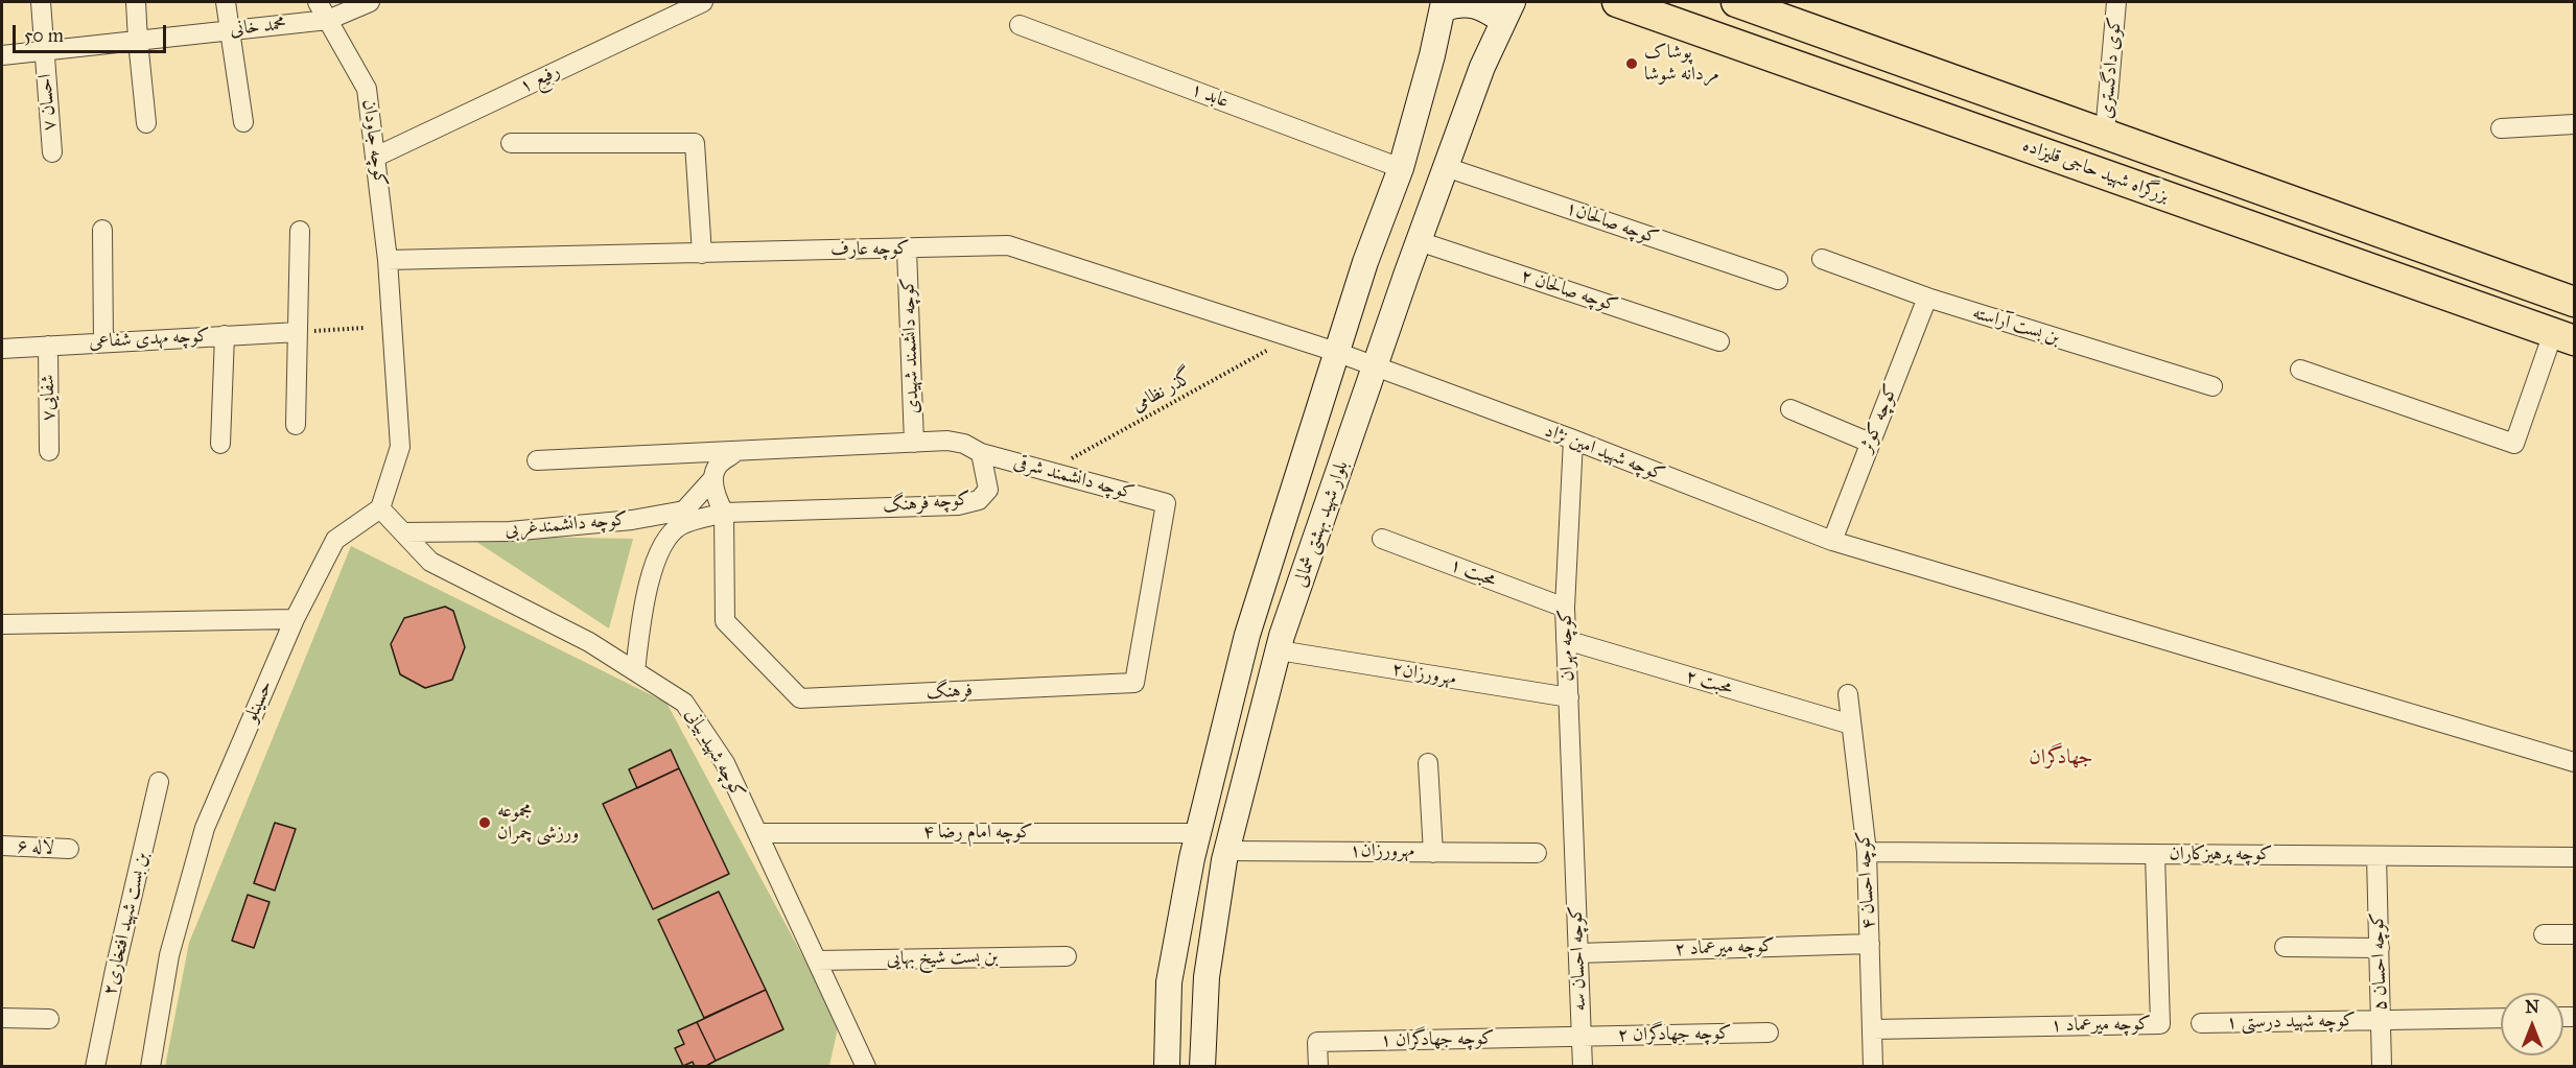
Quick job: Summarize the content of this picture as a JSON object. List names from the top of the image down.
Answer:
{
  "streets": {
    "highway": ["بزرگراه شهید حاجی قلیزاده"],
    "main road": ["بلوار شهید بهشتی شمالی"],
    "street": [
      "محمد خانی",
      "کوی دادگستری",
      "رفیع ۱",
      "عابد ۱",
      "احسان ۷",
      "کوچه جاودان",
      "کوچه صالحان۱",
      "کوچه عارف",
      "کوچه صالحان ۲",
      "بن بست آراسته",
      "کوچه مهدی شفاعی",
      "کوچه دانشمند شهیدی",
      "شفایی۷",
      "کوچه کوثر",
      "کوچه شهید امین نژاد",
      "کوچه دانشمند شرقی",
      "کوچه فرهنگ",
      "کوچه دانشمندغربی",
      "محبت ۱",
      "کوچه مهران",
      "مهرورزان۲",
      "محبت ۲",
      "فرهنگ",
      "حسینلو",
      "کوچه شهید بیانی",
      "کوچه امام رضا ۴",
      "لاله ۶",
      "مهرورزان۱",
      "کوچه پرهیزکاران",
      "کوچه احسان ۴",
      "بن بست شهید افتخاری۲",
      "کوچه میرعماد ۲",
      "بن بست شیخ بهایی",
      "کوچه احسان سه",
      "کوچه احسان ۵",
      "کوچه شهید درستی ۱",
      "کوچه میرعماد ۱",
      "کوچه جهادگران ۲",
      "کوچه جهادگران ۱"
    ],
    "path": ["گذر نظامی"]
  },
  "crossings": [
    ["محمد خانی", "احسان ۷"],
    ["محمد خانی", "کوچه جاودان"],
    ["کوی دادگستری", "بزرگراه شهید حاجی قلیزاده"],
    ["رفیع ۱", "کوچه جاودان"],
    ["عابد ۱", "بلوار شهید بهشتی شمالی"],
    ["کوچه جاودان", "کوچه عارف"],
    ["کوچه جاودان", "حسینلو"],
    ["کوچه جاودان", "کوچه شهید بیانی"],
    ["کوچه صالحان۱", "بلوار شهید بهشتی شمالی"],
    ["کوچه عارف", "کوچه دانشمند شهیدی"],
    ["کوچه عارف", "گذر نظامی"],
    ["کوچه عارف", "کوچه شهید امین نژاد"],
    ["کوچه عارف", "بلوار شهید بهشتی شمالی"],
    ["کوچه صالحان ۲", "بلوار شهید بهشتی شمالی"],
    ["بن بست آراسته", "کوچه کوثر"],
    ["کوچه مهدی شفاعی", "شفایی۷"],
    ["گذر نظامی", "کوچه دانشمند شرقی"],
    ["کوچه کوثر", "کوچه شهید امین نژاد"],
    ["کوچه شهید امین نژاد", "بلوار شهید بهشتی شمالی"],
    ["کوچه شهید امین نژاد", "کوچه مهران"],
    ["کوچه دانشمند شرقی", "کوچه فرهنگ"],
    ["کوچه دانشمند شرقی", "فرهنگ"],
    ["کوچه فرهنگ", "فرهنگ"],
    ["بلوار شهید بهشتی شمالی", "مهرورزان۲"],
    ["بلوار شهید بهشتی شمالی", "کوچه امام رضا ۴"],
    ["بلوار شهید بهشتی شمالی", "مهرورزان۱"],
    ["کوچه دانشمندغربی", "کوچه شهید بیانی"],
    ["محبت ۱", "کوچه مهران"],
    ["کوچه مهران", "مهرورزان۲"],
    ["کوچه مهران", "محبت ۲"],
    ["کوچه مهران", "کوچه احسان سه"],
    ["محبت ۲", "کوچه احسان ۴"],
    ["حسینلو", "کوچه شهید بیانی"],
    ["کوچه شهید بیانی", "کوچه امام رضا ۴"],
    ["کوچه شهید بیانی", "بن بست شیخ بهایی"],
    ["کوچه پرهیزکاران", "کوچه احسان ۴"],
    ["کوچه پرهیزکاران", "کوچه احسان ۵"],
    ["کوچه پرهیزکاران", "کوچه میرعماد ۱"],
    ["کوچه احسان ۴", "کوچه میرعماد ۲"],
    ["کوچه احسان ۴", "کوچه میرعماد ۱"],
    ["کوچه میرعماد ۲", "کوچه احسان سه"],
    ["کوچه احسان سه", "کوچه جهادگران ۲"],
    ["کوچه احسان سه", "کوچه جهادگران ۱"],
    ["کوچه احسان ۵", "کوچه شهید درستی ۱"],
    ["کوچه جهادگران ۲", "کوچه جهادگران ۱"]
  ],
  "districts": ["جهادگران"],
  "places": ["پوشاک مردانه شوشا", "مجموعه ورزشی چمران"],
  "scale_bar": "50 m",
  "north": "top"
}
